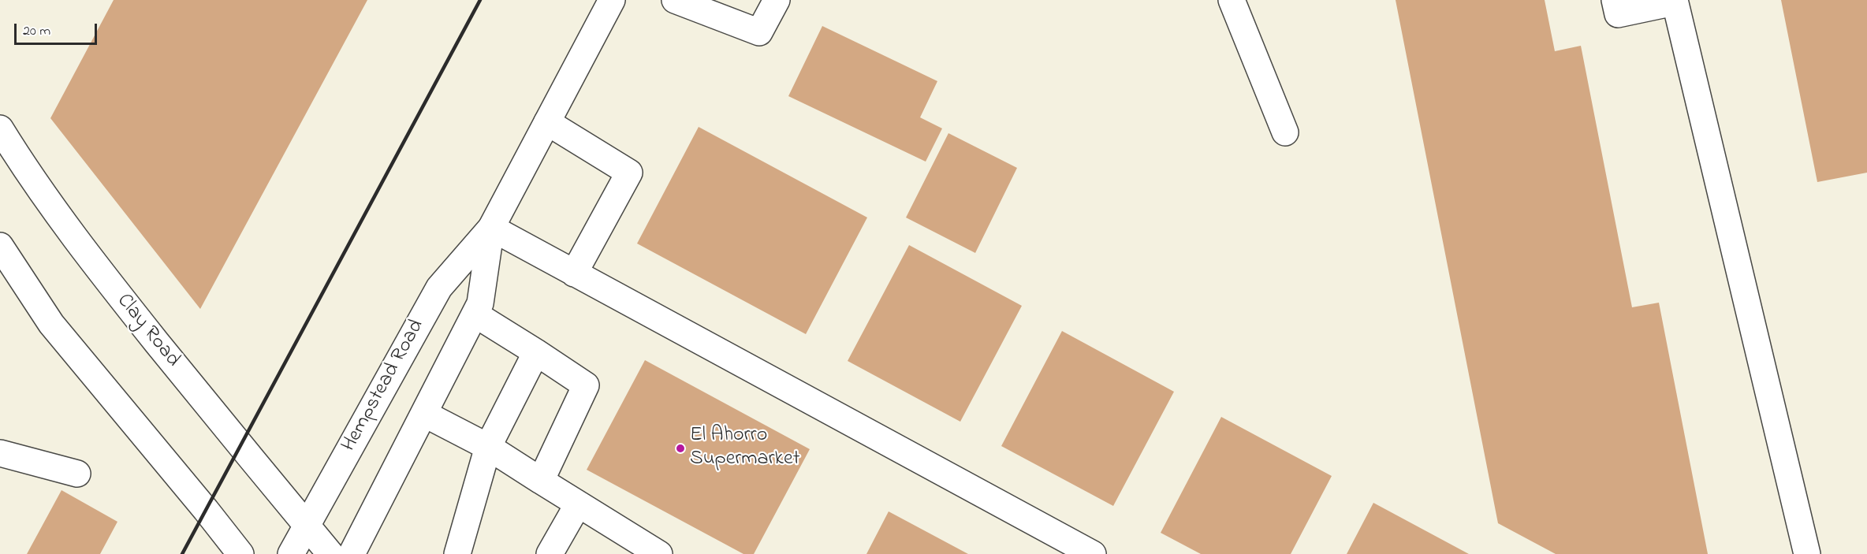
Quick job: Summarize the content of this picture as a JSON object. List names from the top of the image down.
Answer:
{
  "streets": {
    "main road": ["Clay Road", "Hempstead Road"]
  },
  "crossings": [
    ["Clay Road", "Hempstead Road"]
  ],
  "places": ["El Ahorro Supermarket"],
  "scale_bar": "20 m"
}
